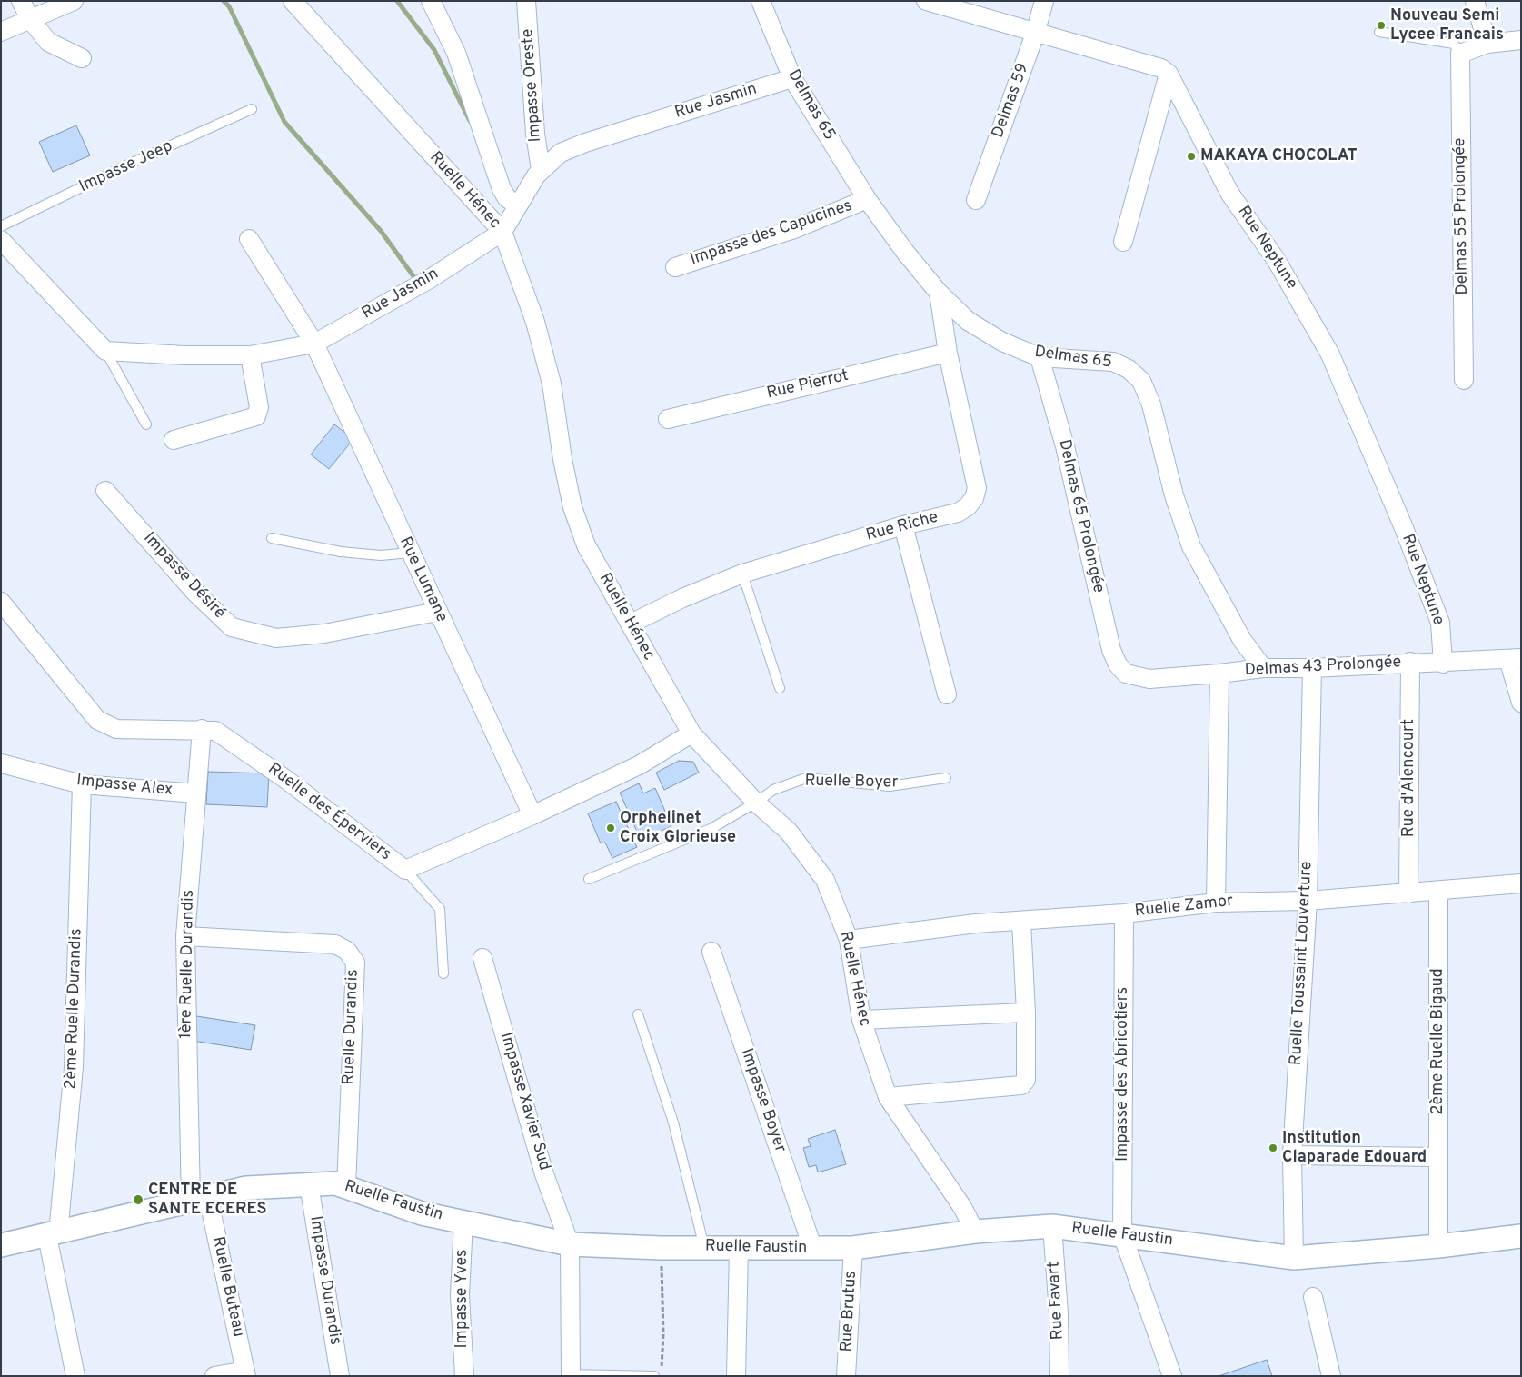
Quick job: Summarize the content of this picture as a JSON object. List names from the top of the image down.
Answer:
{
  "streets": {
    "street": [
      "Impasse Oreste",
      "Delmas 59",
      "Rue Jasmin",
      "Delmas 65",
      "Ruelle Hénec",
      "Delmas 55 Prolongée",
      "Impasse des Capucines",
      "Rue Neptune",
      "Rue Pierrot",
      "Delmas 65 Prolongée",
      "Rue Riche",
      "Impasse Désiré",
      "Rue Lumane",
      "Delmas 43 Prolongée",
      "Rue d'Alencourt",
      "Impasse Alex",
      "Ruelle des Éperviers",
      "Ruelle Zamor",
      "Ruelle Toussaint Louverture",
      "1ère Ruelle Durandis",
      "2ème Ruelle Durandis",
      "Ruelle Durandis",
      "2ème Ruelle Bigaud",
      "Impasse des Abricotiers",
      "Impasse Boyer",
      "Impasse Xavier Sud",
      "Ruelle Faustin",
      "Impasse Durandis",
      "Ruelle Buteau",
      "Impasse Yves",
      "Rue Favart",
      "Rue Brutus"
    ],
    "lane": ["Impasse Jeep", "Ruelle Boyer"]
  },
  "crossings": [
    ["Impasse Oreste", "Rue Jasmin"],
    ["Rue Jasmin", "Delmas 65"],
    ["Rue Jasmin", "Ruelle Hénec"],
    ["Rue Jasmin", "Rue Lumane"],
    ["Delmas 65", "Impasse des Capucines"],
    ["Delmas 65", "Delmas 65 Prolongée"],
    ["Delmas 65", "Rue Riche"],
    ["Delmas 65", "Delmas 43 Prolongée"],
    ["Ruelle Hénec", "Rue Riche"],
    ["Ruelle Hénec", "Ruelle Boyer"],
    ["Ruelle Hénec", "Ruelle des Éperviers"],
    ["Ruelle Hénec", "Ruelle Zamor"],
    ["Ruelle Hénec", "Ruelle Faustin"],
    ["Rue Neptune", "Delmas 43 Prolongée"],
    ["Rue Pierrot", "Rue Riche"],
    ["Delmas 65 Prolongée", "Delmas 43 Prolongée"],
    ["Impasse Désiré", "Rue Lumane"],
    ["Rue Lumane", "Ruelle des Éperviers"],
    ["Delmas 43 Prolongée", "Rue d'Alencourt"],
    ["Delmas 43 Prolongée", "Ruelle Toussaint Louverture"],
    ["Rue d'Alencourt", "Ruelle Zamor"],
    ["Impasse Alex", "1ère Ruelle Durandis"],
    ["Impasse Alex", "2ème Ruelle Durandis"],
    ["Ruelle des Éperviers", "1ère Ruelle Durandis"],
    ["Ruelle Zamor", "Ruelle Toussaint Louverture"],
    ["Ruelle Zamor", "2ème Ruelle Bigaud"],
    ["Ruelle Zamor", "Impasse des Abricotiers"],
    ["Ruelle Toussaint Louverture", "Ruelle Faustin"],
    ["1ère Ruelle Durandis", "Ruelle Durandis"],
    ["1ère Ruelle Durandis", "Ruelle Faustin"],
    ["1ère Ruelle Durandis", "Ruelle Buteau"],
    ["2ème Ruelle Durandis", "Ruelle Faustin"],
    ["Ruelle Durandis", "Ruelle Faustin"],
    ["2ème Ruelle Bigaud", "Ruelle Faustin"],
    ["Impasse des Abricotiers", "Ruelle Faustin"],
    ["Impasse Boyer", "Ruelle Faustin"],
    ["Impasse Xavier Sud", "Ruelle Faustin"],
    ["Ruelle Faustin", "Impasse Durandis"],
    ["Ruelle Faustin", "Ruelle Buteau"],
    ["Ruelle Faustin", "Impasse Yves"],
    ["Ruelle Faustin", "Rue Favart"],
    ["Ruelle Faustin", "Rue Brutus"]
  ],
  "places": [
    "Nouveau Semi Lycee Francais",
    "MAKAYA CHOCOLAT",
    "Orphelinet Croix Glorieuse",
    "Institution Claparade Edouard",
    "CENTRE DE SANTE ECERES"
  ]
}
